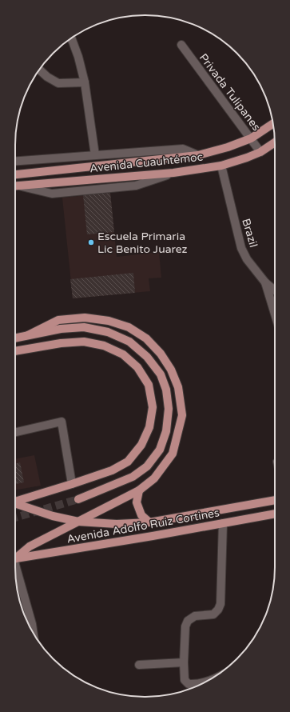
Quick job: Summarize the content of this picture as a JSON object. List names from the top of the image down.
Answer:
{
  "streets": {
    "main road": ["Avenida Cuauhtémoc", "Avenida Adolfo Ruiz Cortines"],
    "street": ["Privada Tulipanes", "Brazil"]
  },
  "crossings": [
    ["Privada Tulipanes", "Avenida Cuauhtémoc"],
    ["Avenida Cuauhtémoc", "Brazil"]
  ],
  "places": ["Escuela Primaria Lic Benito Juarez"]
}
